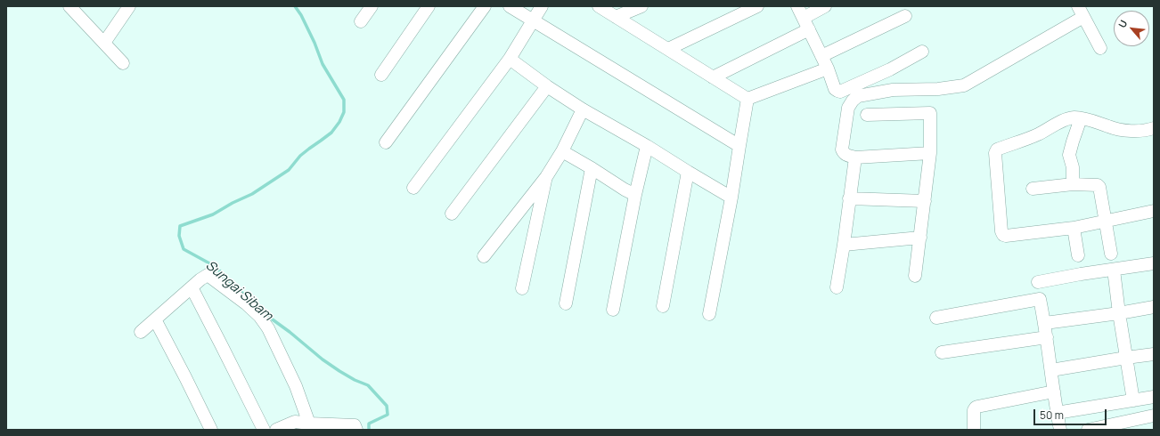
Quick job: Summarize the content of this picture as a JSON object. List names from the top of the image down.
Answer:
{
  "water": ["Sungai Sibam"],
  "scale_bar": "50 m",
  "north": "top left"
}
